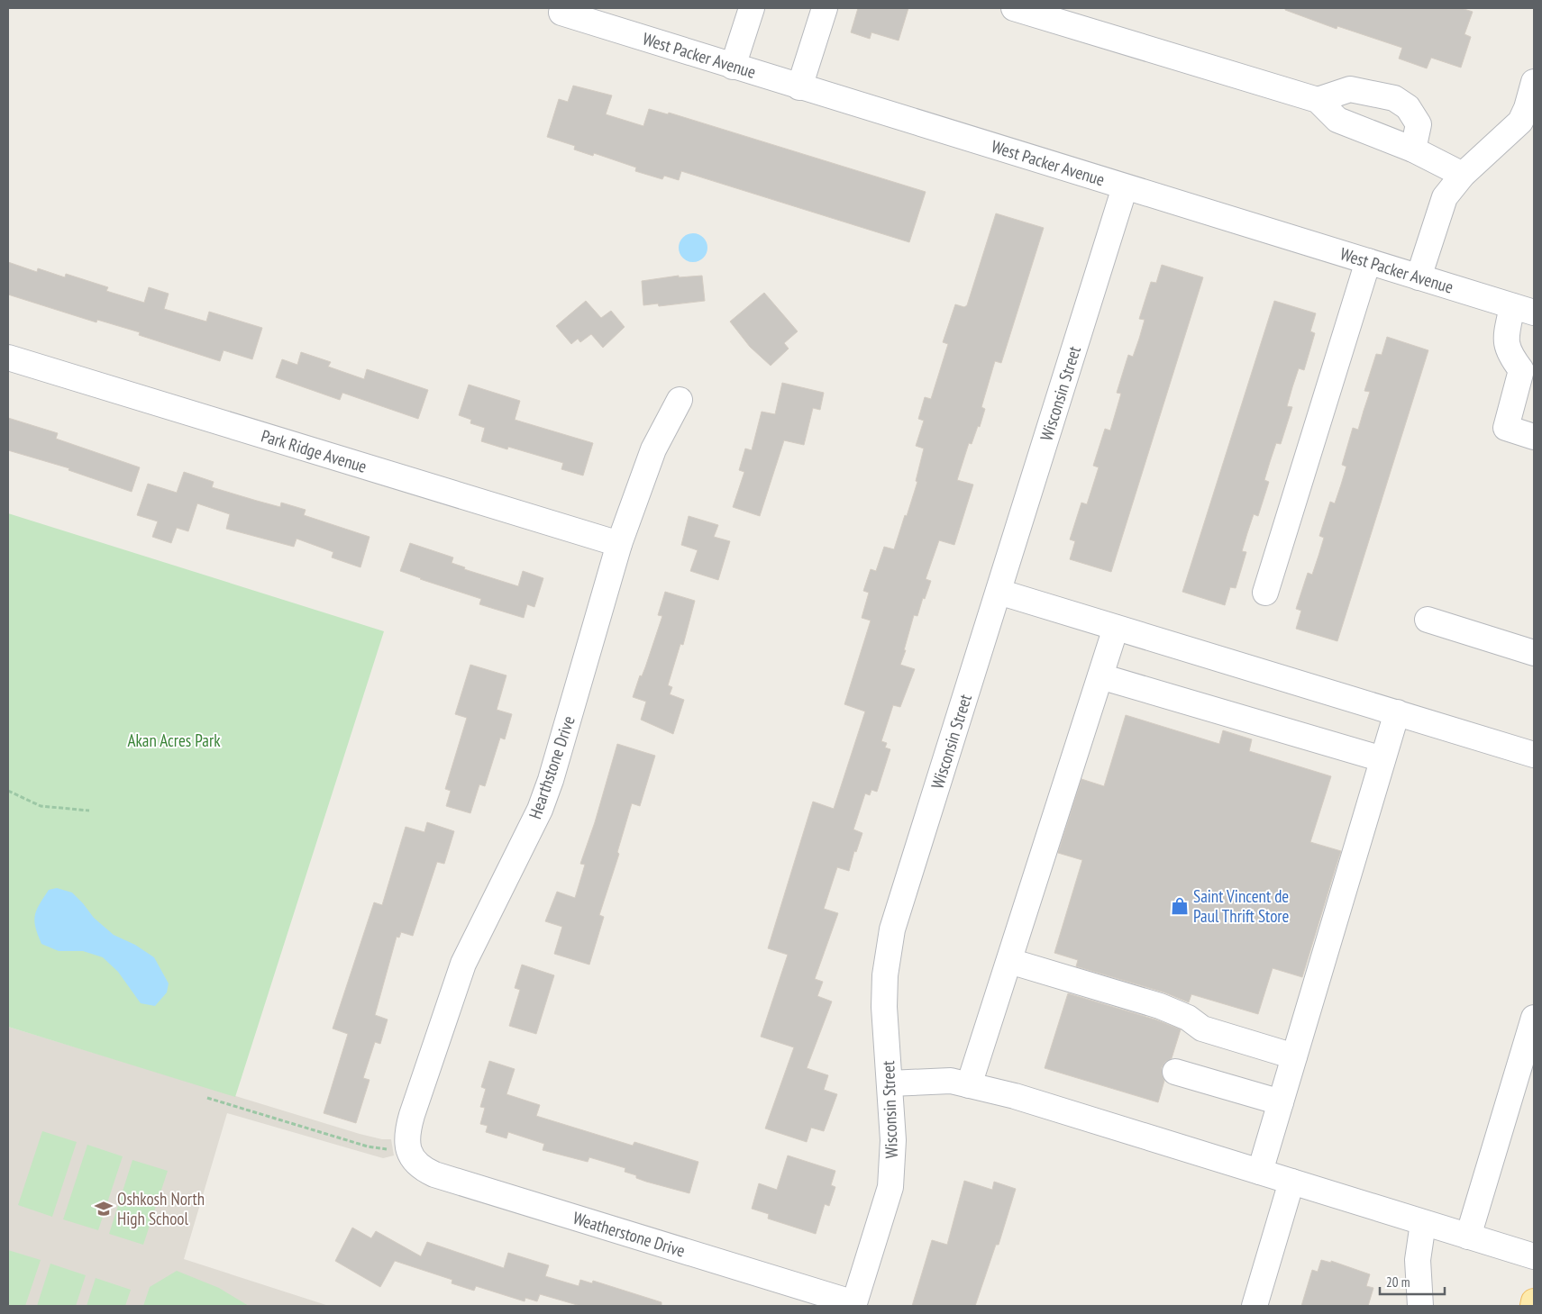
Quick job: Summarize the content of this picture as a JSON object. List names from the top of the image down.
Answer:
{
  "streets": {
    "street": [
      "West Packer Avenue",
      "Wisconsin Street",
      "Park Ridge Avenue",
      "Hearthstone Drive",
      "Weatherstone Drive"
    ]
  },
  "crossings": [
    ["West Packer Avenue", "Wisconsin Street"],
    ["Wisconsin Street", "Weatherstone Drive"],
    ["Park Ridge Avenue", "Hearthstone Drive"],
    ["Hearthstone Drive", "Weatherstone Drive"]
  ],
  "parks": ["Akan Acres Park"],
  "places": {
    "shop": ["Saint Vincent de Paul Thrift Store"],
    "school or university": ["Oshkosh North High School"]
  },
  "scale_bar": "20 m"
}
